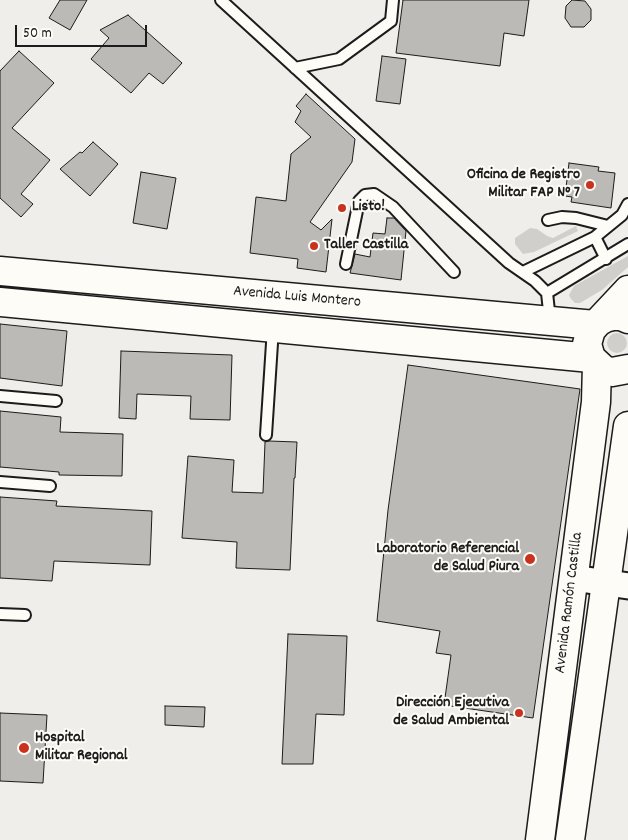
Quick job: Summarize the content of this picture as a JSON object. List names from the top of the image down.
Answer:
{
  "streets": {
    "main road": ["Avenida Luis Montero", "Avenida Ramón Castilla"]
  },
  "crossings": [
    ["Avenida Luis Montero", "Avenida Ramón Castilla"]
  ],
  "places": [
    "Oficina de Registro Militar FAP N° 7",
    "Listo!",
    "Taller Castilla",
    "Laboratorio Referencial de Salud Piura",
    "Dirección Ejecutiva de Salud Ambiental",
    "Hospital Militar Regional"
  ],
  "scale_bar": "50 m"
}
